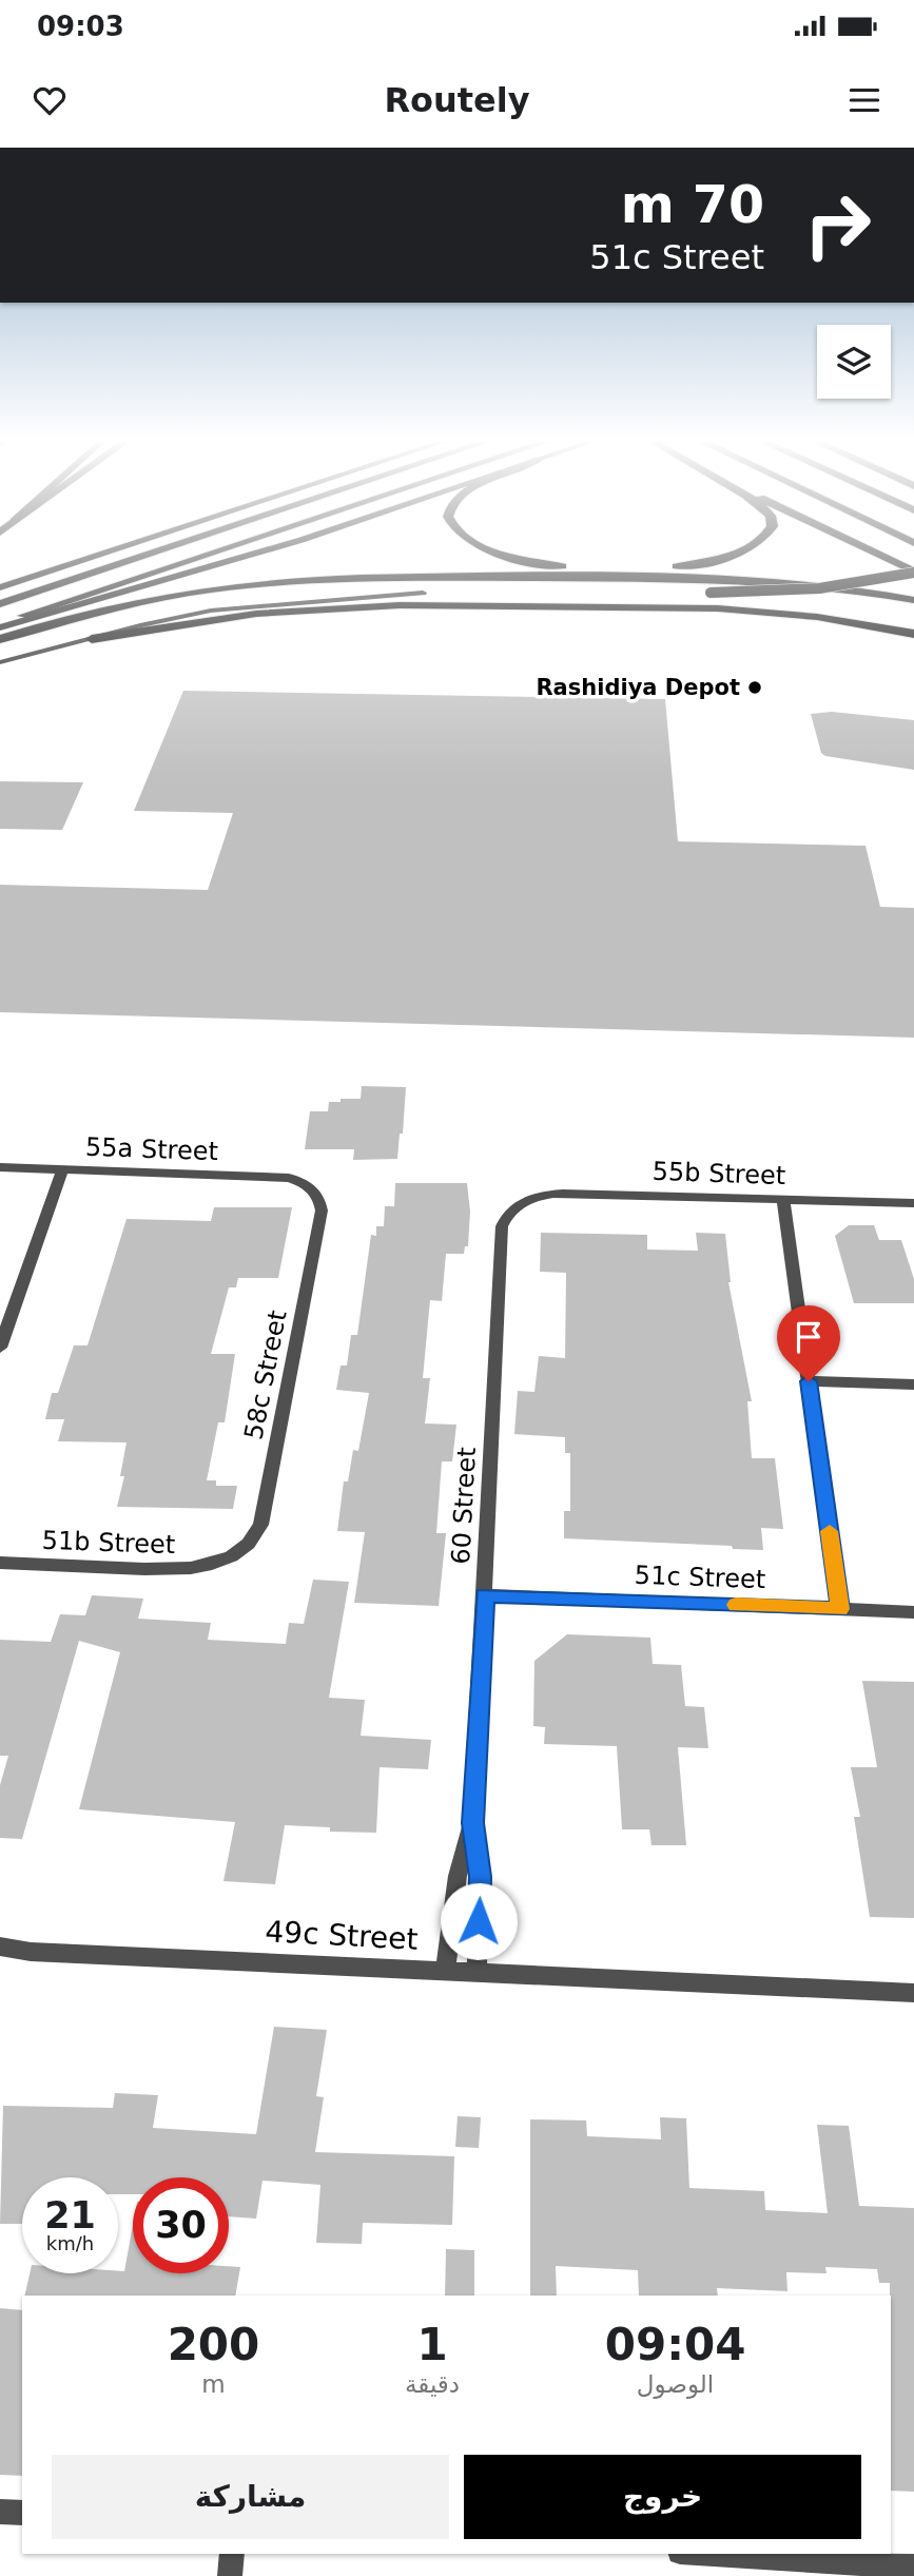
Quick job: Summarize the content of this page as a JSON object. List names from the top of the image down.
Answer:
{
  "streets": {
    "street": [
      "55a Street",
      "55b Street",
      "58c Street",
      "60 Street",
      "51b Street",
      "51c Street",
      "49c Street"
    ]
  },
  "crossings": [
    ["55a Street", "58c Street"],
    ["55b Street", "60 Street"],
    ["58c Street", "51b Street"],
    ["60 Street", "51c Street"],
    ["60 Street", "49c Street"]
  ],
  "places": ["Rashidiya Depot"],
  "page": {
    "status": "09:03",
    "header": "Routely",
    "turn": ["70 m", "51c Street"],
    "speed": "21 km/h",
    "limit": "30",
    "eta": [
      "09:04",
      "الوصول",
      "1",
      "دقيقة",
      "200",
      "m"
    ],
    "buttons": ["خروج", "مشاركة"]
  }
}
